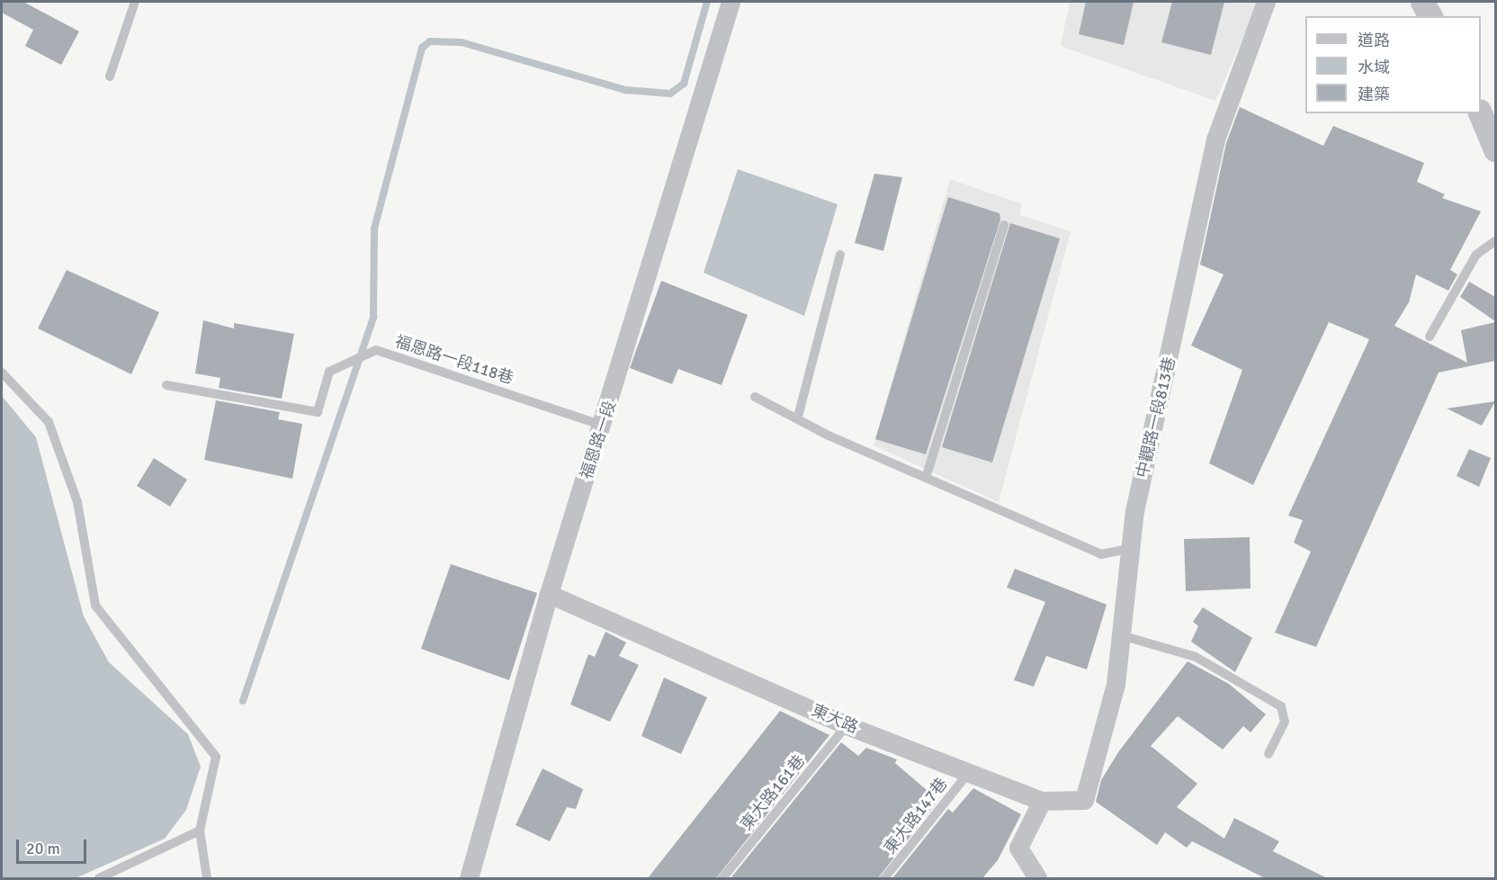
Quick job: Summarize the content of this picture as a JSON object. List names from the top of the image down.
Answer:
{
  "streets": {
    "street": ["中觀路一段813巷", "福恩路一段", "東大路"],
    "lane": ["福恩路一段118巷", "東大路161巷", "東大路147巷"]
  },
  "crossings": [
    ["福恩路一段118巷", "福恩路一段"],
    ["中觀路一段813巷", "東大路"],
    ["福恩路一段", "東大路"],
    ["東大路", "東大路161巷"],
    ["東大路", "東大路147巷"]
  ],
  "legend": ["道路", "水域", "建築"],
  "scale_bar": "20 m"
}
